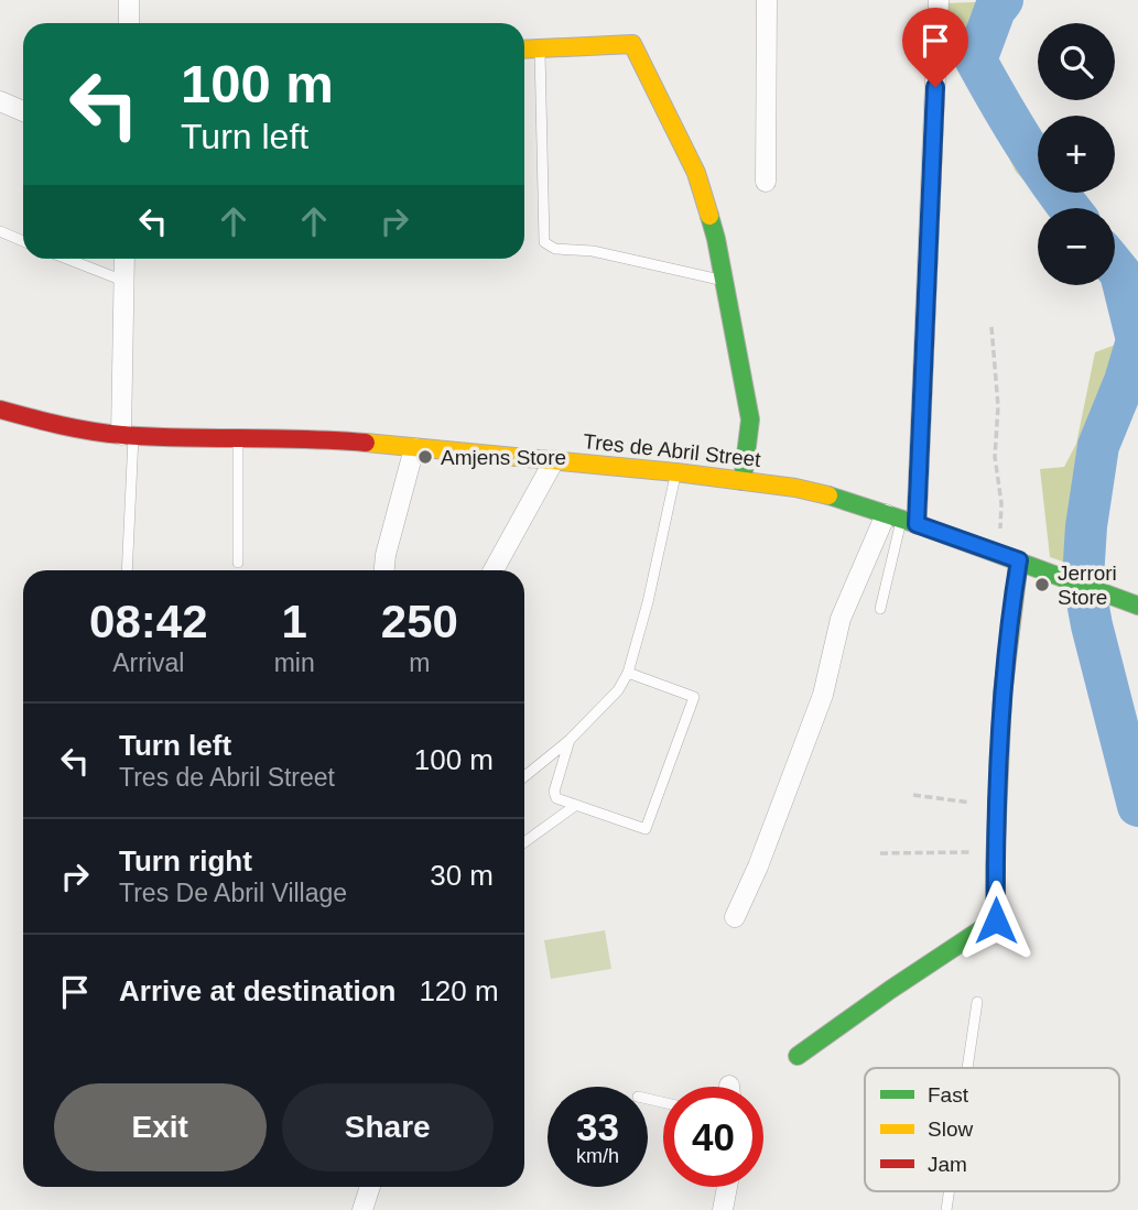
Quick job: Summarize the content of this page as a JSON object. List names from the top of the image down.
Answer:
{
  "streets": {
    "street": ["Tres de Abril Street"]
  },
  "places": ["Amjens Store", "Jerrori Store"],
  "legend": ["Fast", "Slow", "Jam"],
  "page": {
    "map_buttons": ["+", "−"],
    "turn": ["100 m", "Turn left"],
    "eta": [
      "08:42",
      "Arrival",
      "1",
      "min",
      "250",
      "m"
    ],
    "list": [
      {
        "name": "Turn left",
        "note": "Tres de Abril Street",
        "value": "100 m"
      },
      {
        "name": "Turn right",
        "note": "Tres De Abril Village",
        "value": "30 m"
      },
      {
        "name": "Arrive at destination",
        "value": "120 m"
      }
    ],
    "buttons": ["Exit", "Share"],
    "speed": "33 km/h",
    "limit": "40"
  }
}
